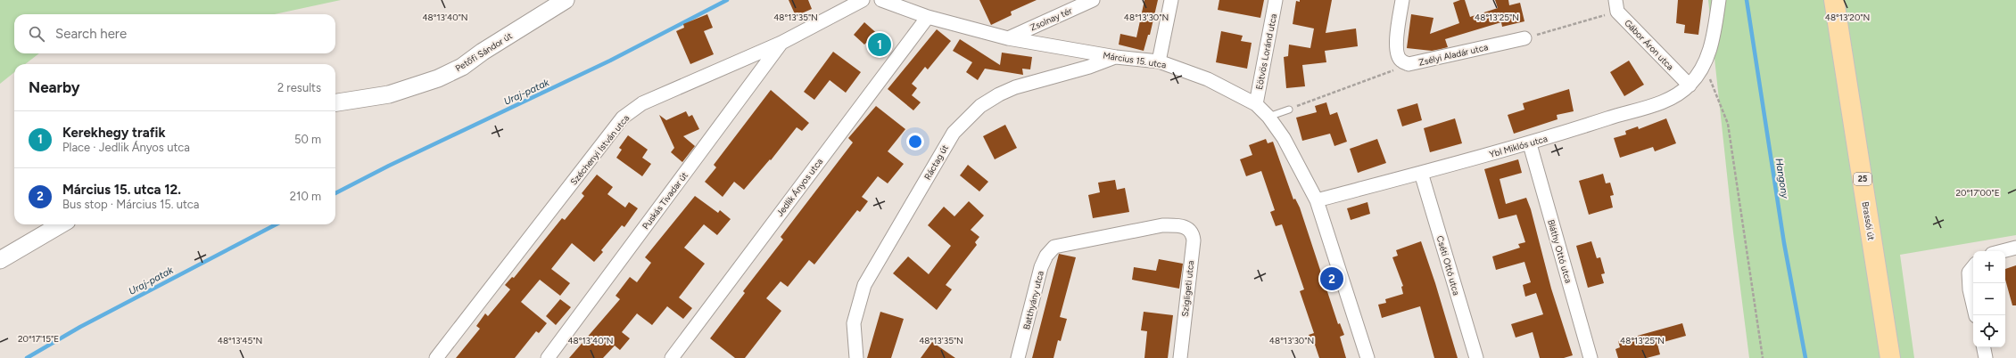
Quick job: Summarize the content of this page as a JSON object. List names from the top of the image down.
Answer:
{
  "streets": {
    "main road": ["25", "Brassói út"],
    "street": [
      "Zsolnay tér",
      "Gábor Áron utca",
      "Petőfi Sándor út",
      "Eötvös Loránd utca",
      "Zsélyi Aladár utca",
      "Március 15. utca",
      "Ybl Miklós utca",
      "Széchenyi István utca",
      "Ráctag út",
      "Jedlik Ányos utca",
      "Puskás Tivadar út",
      "Bláthy Ottó utca",
      "Cséti Ottó utca",
      "Szigligeti utca",
      "Batthyány utca"
    ]
  },
  "crossings": [
    ["Zsolnay tér", "Március 15. utca"],
    ["Gábor Áron utca", "Ybl Miklós utca"],
    ["Eötvös Loránd utca", "Március 15. utca"],
    ["Március 15. utca", "Ybl Miklós utca"],
    ["Március 15. utca", "Ráctag út"],
    ["Március 15. utca", "Jedlik Ányos utca"],
    ["Ybl Miklós utca", "Bláthy Ottó utca"],
    ["Ybl Miklós utca", "Cséti Ottó utca"],
    ["Széchenyi István utca", "Puskás Tivadar út"],
    ["Szigligeti utca", "Batthyány utca"]
  ],
  "water": ["Uraj-patak", "Hangony"],
  "page": {
    "search": "Search here",
    "pins": ["1", "2"],
    "heading": ["Nearby", "2 results"],
    "list": [
      {
        "mark": "1",
        "name": "Kerekhegy trafik",
        "note": "Place · Jedlik Ányos utca",
        "value": "50 m"
      },
      {
        "mark": "2",
        "name": "Március 15. utca 12.",
        "note": "Bus stop · Március 15. utca",
        "value": "210 m"
      }
    ],
    "map_buttons": ["+", "−"]
  },
  "coordinates": [
    "48°13'40\"N",
    "48°13'35\"N",
    "48°13'30\"N",
    "48°13'25\"N",
    "48°13'20\"N",
    "20°17'00\"E",
    "20°17'15\"E",
    "48°13'45\"N"
  ]
}
